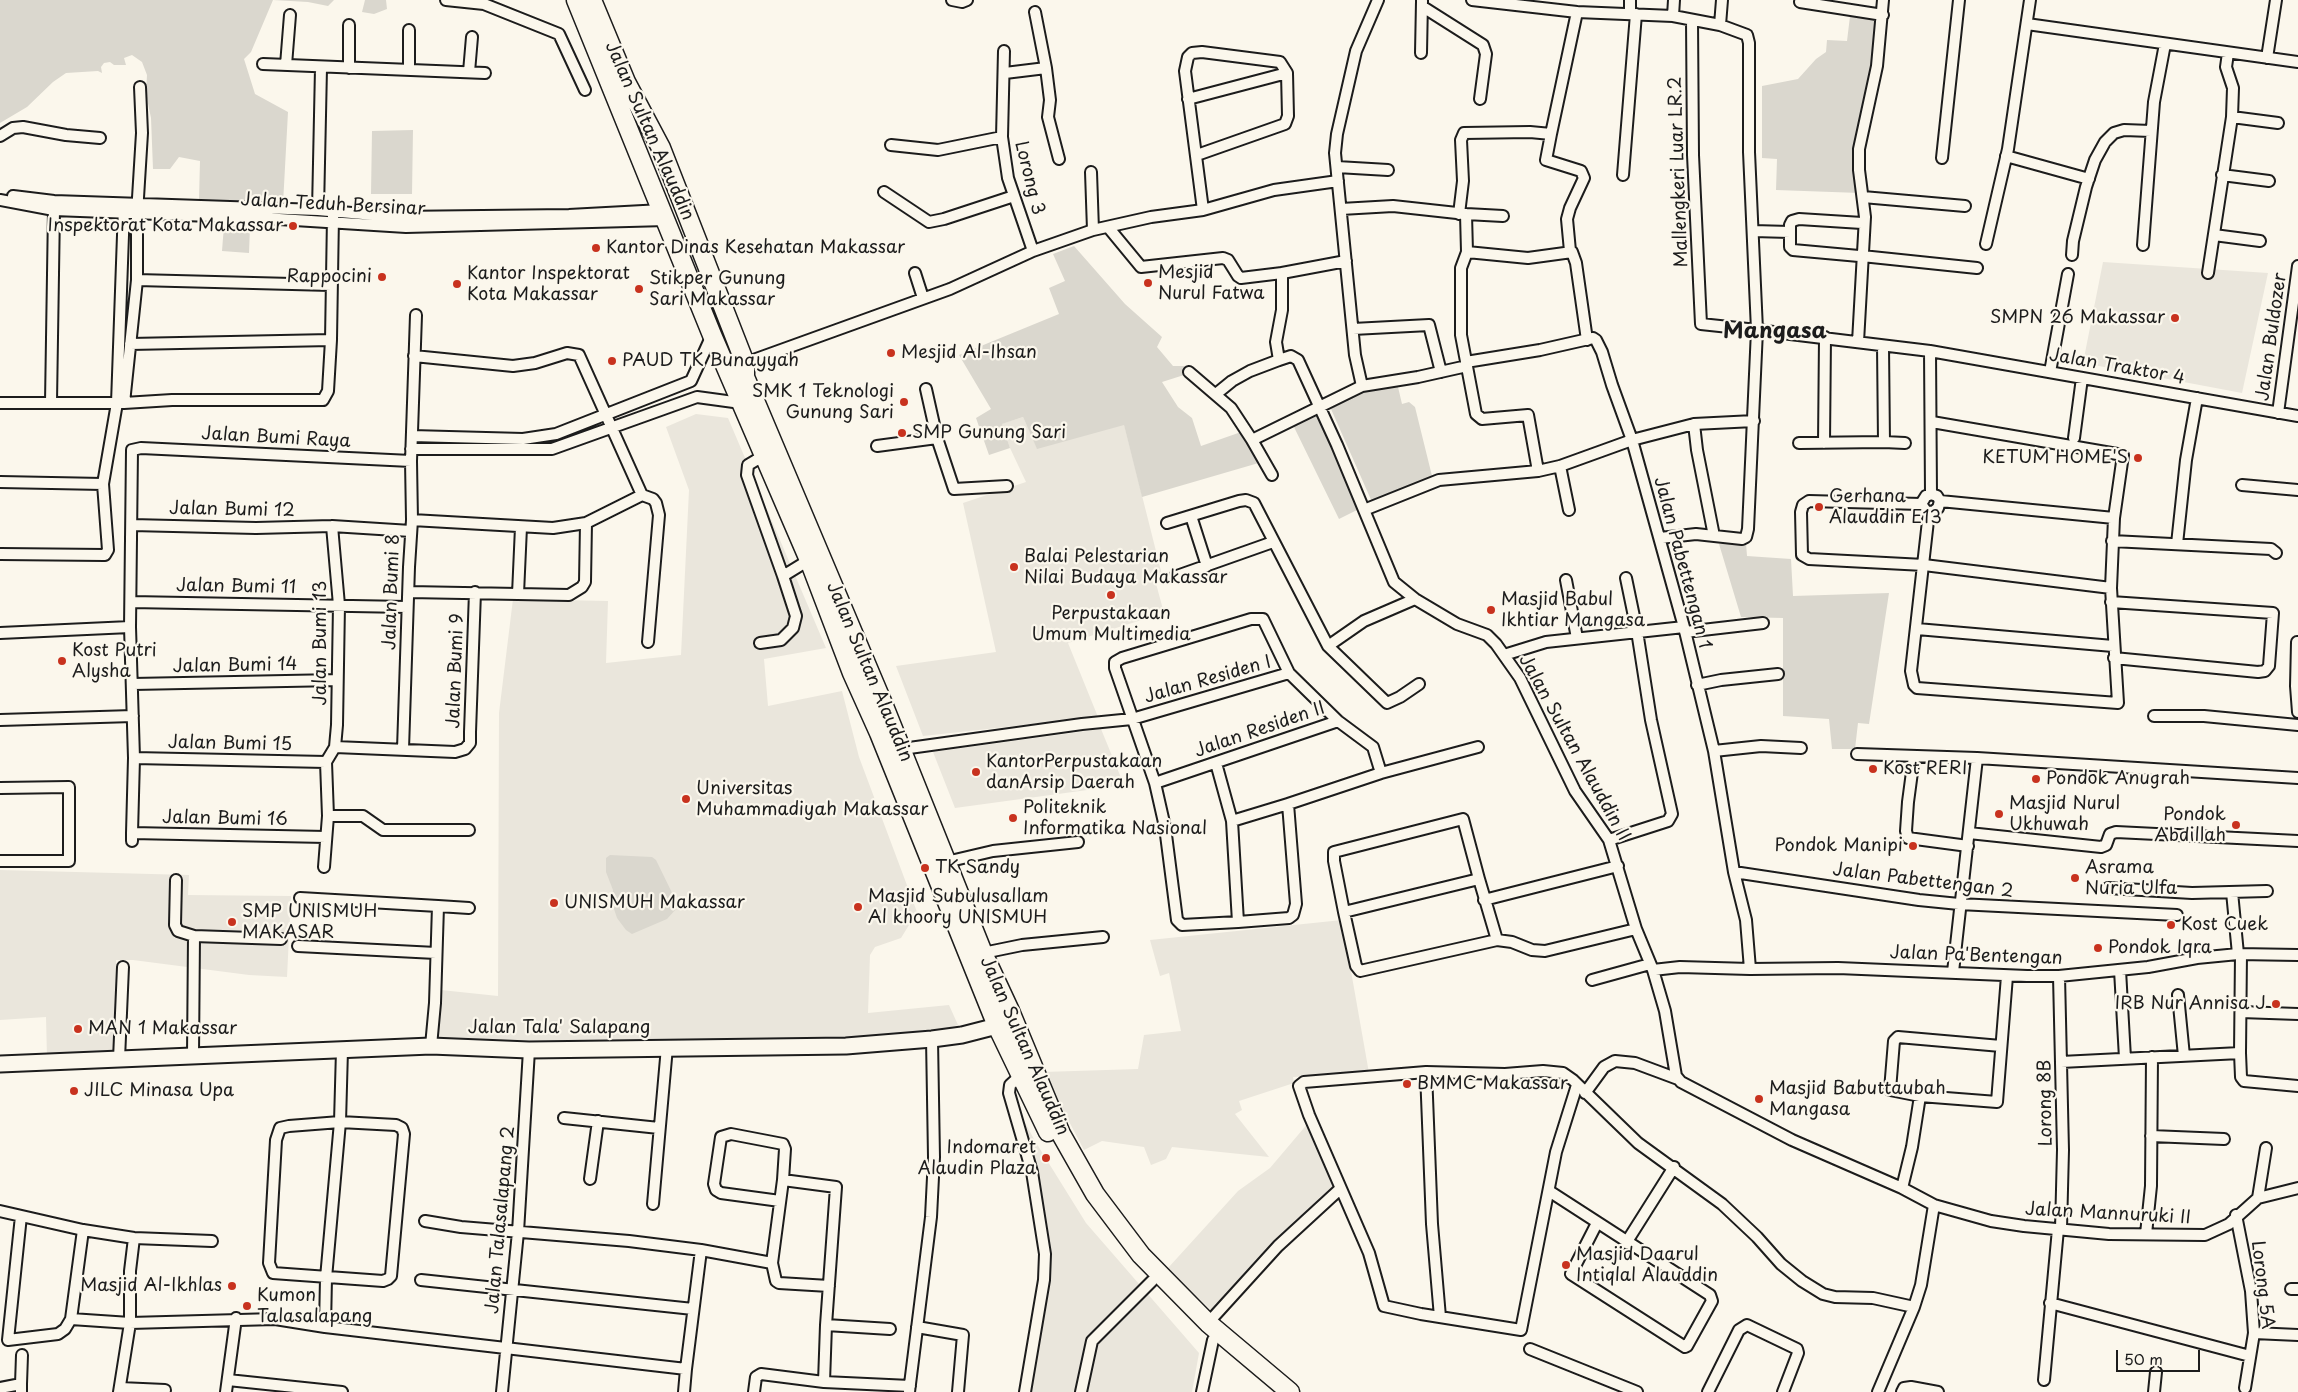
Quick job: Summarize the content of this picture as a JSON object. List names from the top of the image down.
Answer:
{
  "streets": {
    "highway": ["Jalan Sultan Alauddin"],
    "main road": ["Jalan Tala' Salapang"],
    "street": [
      "Mallengkeri Luar LR.2",
      "Lorong 3",
      "Jalan Teduh Bersinar",
      "Jalan Buldozer",
      "Jalan Traktor 4",
      "Jalan Bumi Raya",
      "Jalan Bumi 12",
      "Jalan Pabettengan 1",
      "Jalan Bumi 11",
      "Jalan Bumi 8",
      "Jalan Bumi 13",
      "Jalan Bumi 14",
      "Jalan Bumi 9",
      "Jalan Residen I",
      "Jalan Residen II",
      "Jalan Bumi 15",
      "Jalan Sultan Alauddin II",
      "Jalan Bumi 16",
      "Jalan Pabettengan 2",
      "Jalan Pa'Bentengan",
      "Lorong 8B",
      "Jalan Mannuruki II",
      "Jalan Talasalapang 2",
      "Lorong 5A"
    ]
  },
  "crossings": [
    ["Jalan Sultan Alauddin", "Jalan Teduh Bersinar"],
    ["Jalan Sultan Alauddin", "Jalan Residen I"],
    ["Jalan Sultan Alauddin", "Jalan Tala' Salapang"],
    ["Mallengkeri Luar LR.2", "Jalan Traktor 4"],
    ["Jalan Buldozer", "Jalan Traktor 4"],
    ["Jalan Bumi Raya", "Jalan Bumi 12"],
    ["Jalan Bumi Raya", "Jalan Bumi 8"],
    ["Jalan Bumi 12", "Jalan Bumi 13"],
    ["Jalan Pabettengan 1", "Jalan Pabettengan 2"],
    ["Jalan Pabettengan 1", "Jalan Pa'Bentengan"],
    ["Jalan Bumi 11", "Jalan Bumi 8"],
    ["Jalan Bumi 11", "Jalan Bumi 13"],
    ["Jalan Bumi 8", "Jalan Bumi 9"],
    ["Jalan Bumi 13", "Jalan Bumi 14"],
    ["Jalan Residen I", "Jalan Residen II"],
    ["Jalan Bumi 15", "Jalan Bumi 16"],
    ["Jalan Sultan Alauddin II", "Jalan Pa'Bentengan"],
    ["Jalan Pa'Bentengan", "Lorong 8B"],
    ["Jalan Tala' Salapang", "Jalan Talasalapang 2"],
    ["Lorong 8B", "Jalan Mannuruki II"],
    ["Jalan Mannuruki II", "Lorong 5A"]
  ],
  "districts": ["Mangasa"],
  "places": [
    "Inspektorat Kota Makassar",
    "Kantor Dinas Kesehatan Makassar",
    "Rappocini",
    "Mesjid Nurul Fatwa",
    "Kantor Inspektorat Kota Makassar",
    "Stikper Gunung Sari Makassar",
    "SMPN 26 Makassar",
    "Mesjid Al-Ihsan",
    "PAUD TK Bunayyah",
    "SMK 1 Teknologi Gunung Sari",
    "SMP Gunung Sari",
    "KETUM HOME'S",
    "Gerhana Alauddin E13",
    "Balai Pelestarian Nilai Budaya Makassar",
    "Perpustakaan Umum Multimedia",
    "Masjid Babul Ikhtiar Mangasa",
    "Kost Putri Alysha",
    "Kost RERI",
    "KantorPerpustakaan danArsip Daerah",
    "Pondok Anugrah",
    "Universitas Muhammadiyah Makassar",
    "Masjid Nurul Ukhuwah",
    "Politeknik Informatika Nasional",
    "Pondok Abdillah",
    "Pondok Manipi",
    "TK Sandy",
    "Asrama Nuria Ulfa",
    "UNISMUH Makassar",
    "Masjid Subulusallam Al khoory UNISMUH",
    "SMP UNISMUH MAKASAR",
    "Kost Cuek",
    "Pondok Iqra",
    "IRB Nur Annisa J",
    "MAN 1 Makassar",
    "BMMC Makassar",
    "JILC Minasa Upa",
    "Masjid Babuttaubah Mangasa",
    "Indomaret Alaudin Plaza",
    "Masjid Daarul Intiqlal Alauddin",
    "Masjid Al-Ikhlas",
    "Kumon Talasalapang"
  ],
  "scale_bar": "50 m"
}
